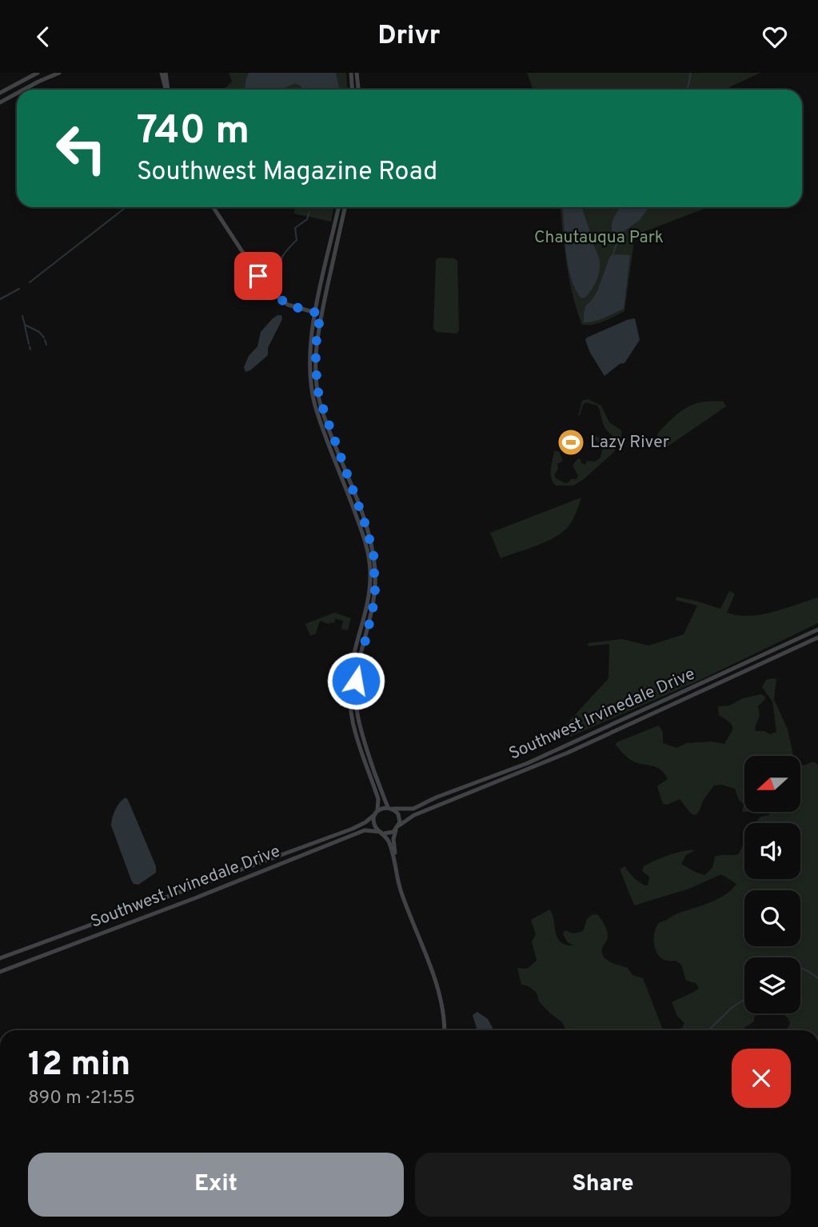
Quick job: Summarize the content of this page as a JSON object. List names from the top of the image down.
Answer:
{
  "streets": {
    "main road": ["Southwest Irvinedale Drive"]
  },
  "parks": ["Chautauqua Park"],
  "places": {
    "sports": ["Lazy River"]
  },
  "north": "left",
  "page": {
    "header": "Drivr",
    "turn": ["740 m", "Southwest Magazine Road"],
    "heading": ["12 min", "890 m · 21:55"],
    "buttons": ["Exit", "Share"]
  }
}
